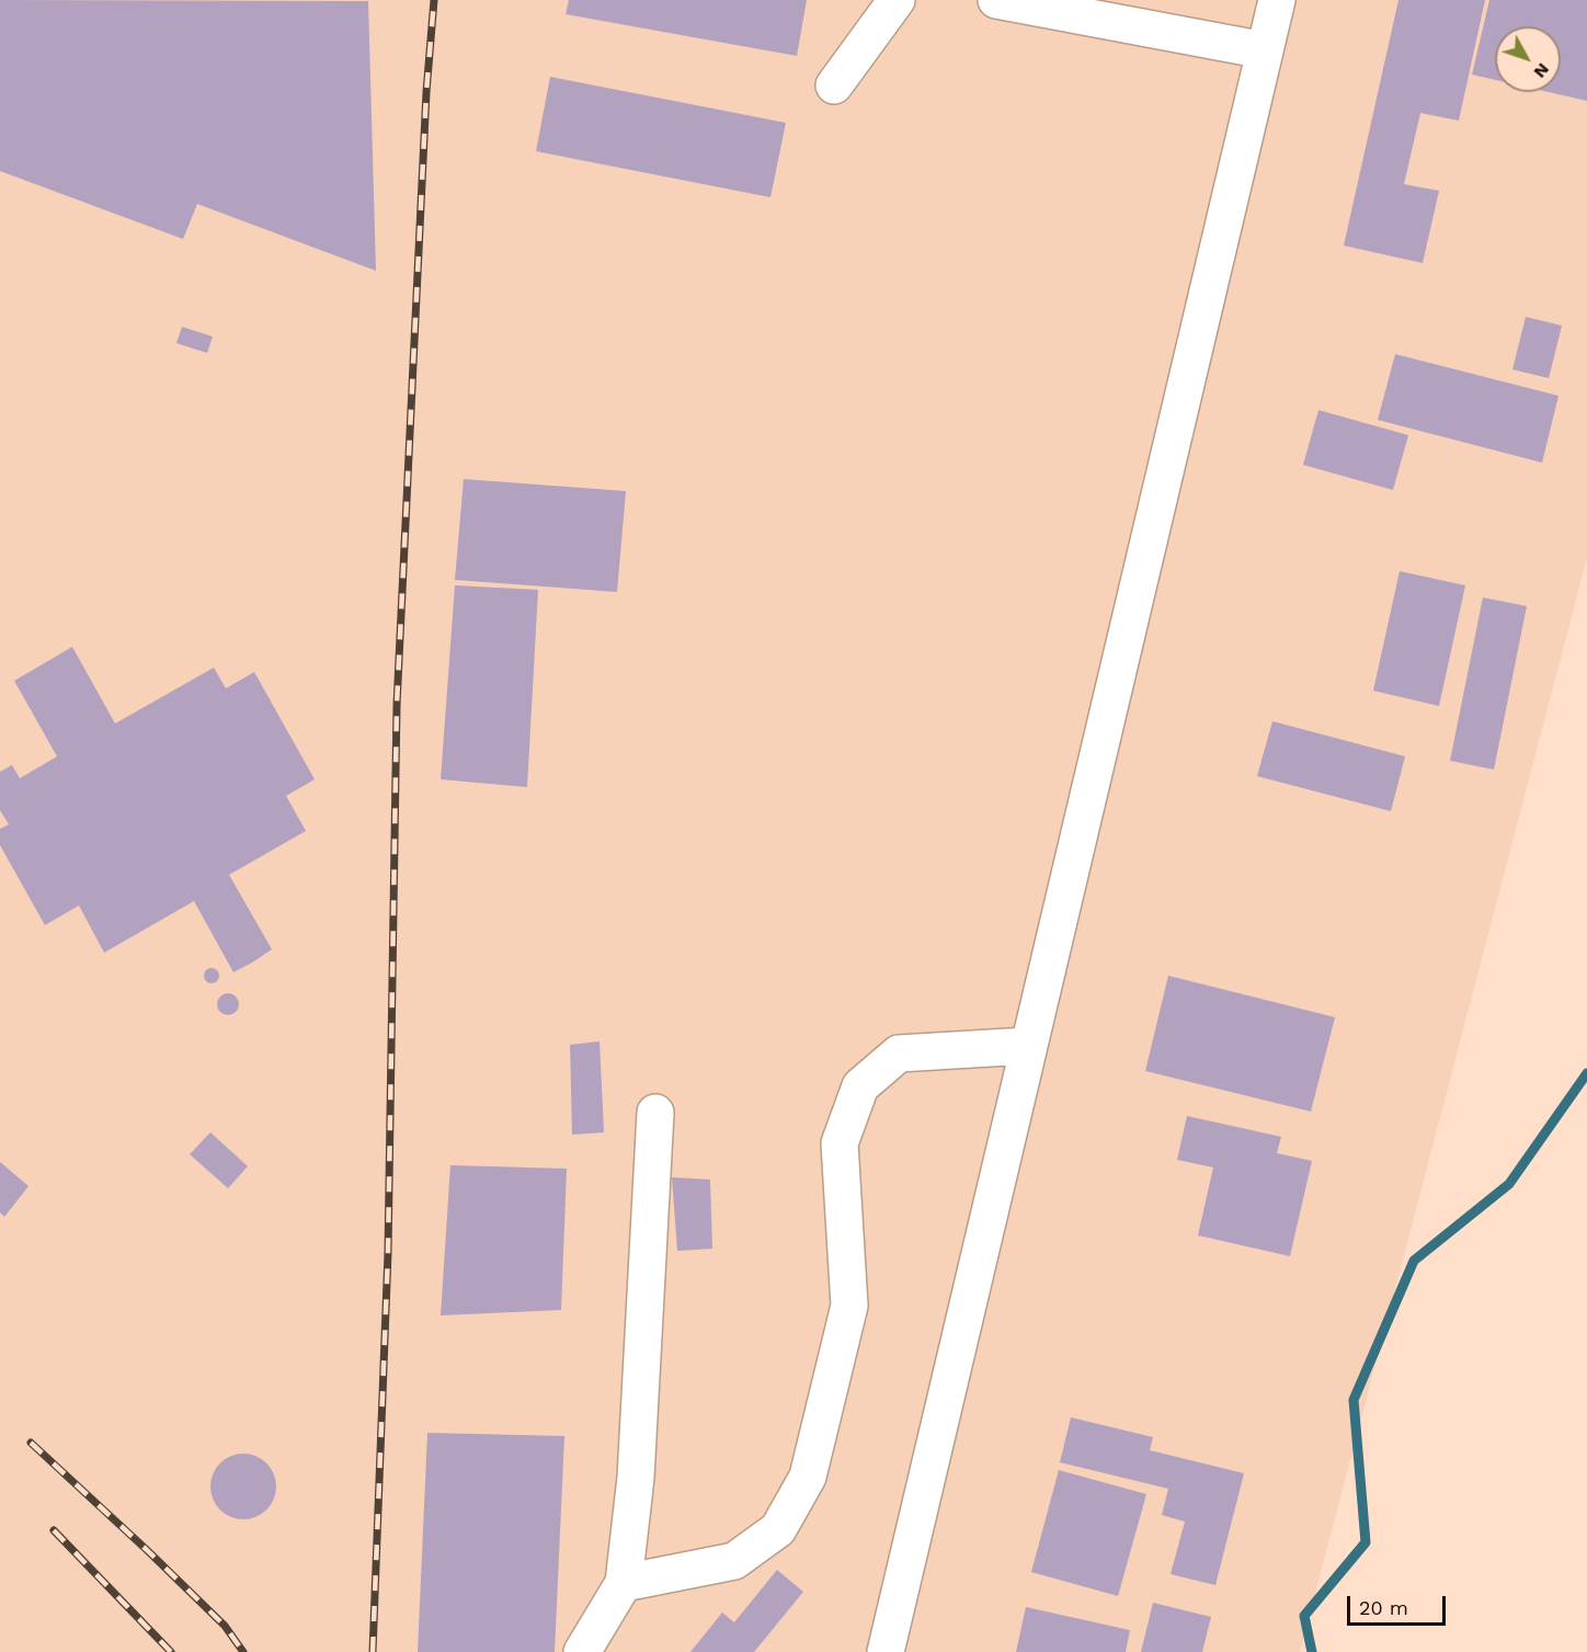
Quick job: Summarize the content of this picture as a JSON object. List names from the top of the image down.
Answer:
{
  "scale_bar": "20 m",
  "north": "bottom right"
}
